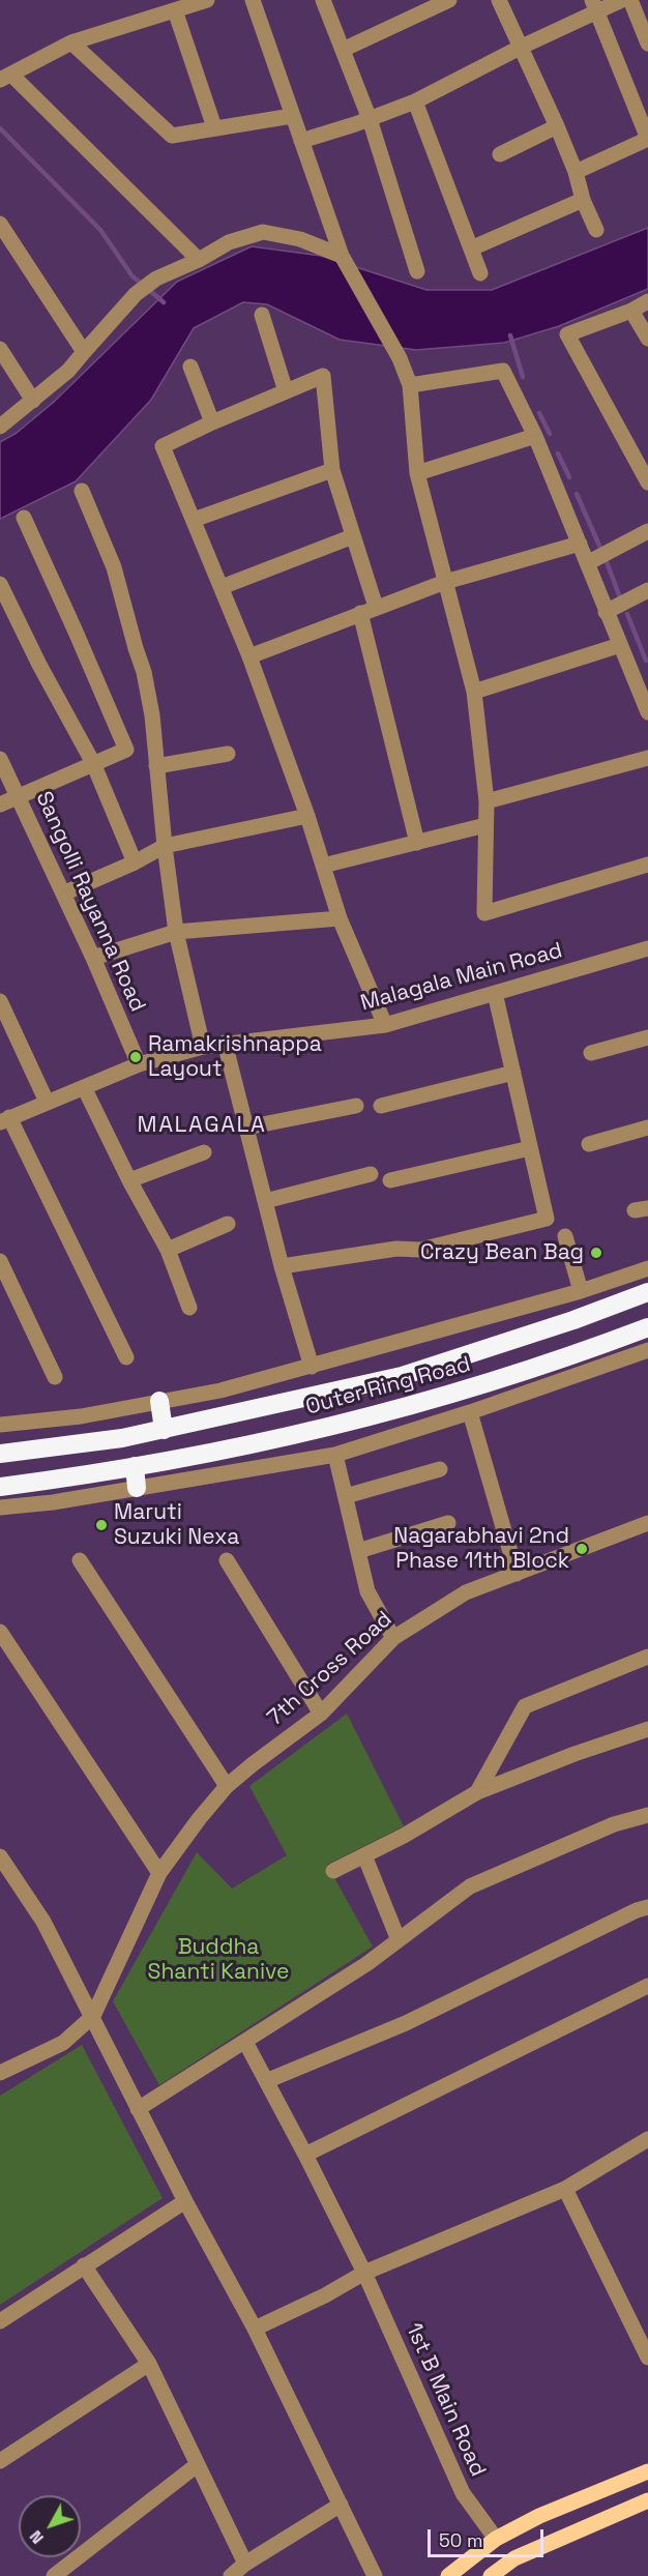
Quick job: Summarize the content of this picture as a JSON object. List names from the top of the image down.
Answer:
{
  "streets": {
    "highway": ["Outer Ring Road"],
    "street": [
      "Sangolli Rayanna Road",
      "Malagala Main Road",
      "7th Cross Road",
      "1st B Main Road"
    ]
  },
  "crossings": [
    ["Sangolli Rayanna Road", "Malagala Main Road"]
  ],
  "districts": ["MALAGALA"],
  "parks": ["Buddha Shanti Kanive"],
  "places": [
    "Ramakrishnappa Layout",
    "Crazy Bean Bag",
    "Maruti Suzuki Nexa",
    "Nagarabhavi 2nd Phase 11th Block"
  ],
  "scale_bar": "50 m",
  "north": "bottom left"
}
